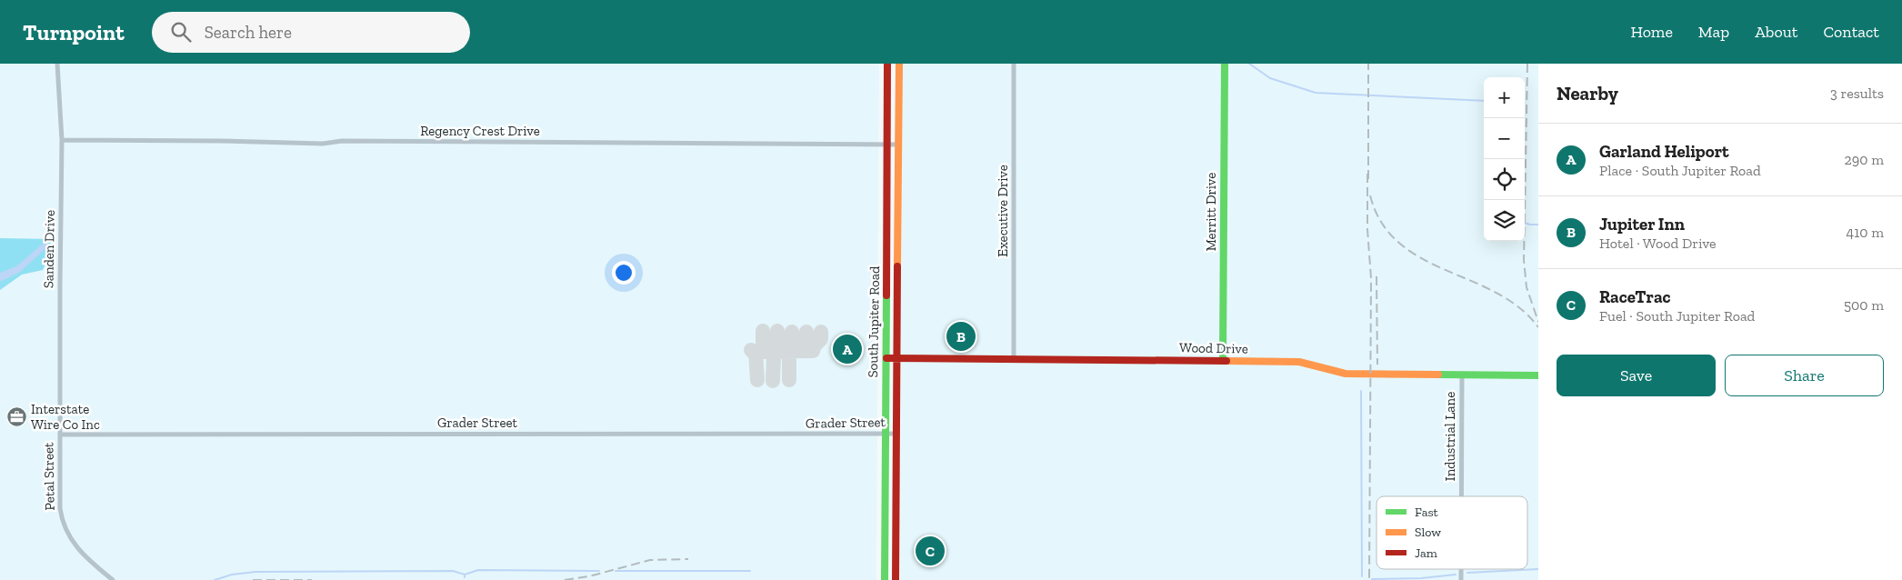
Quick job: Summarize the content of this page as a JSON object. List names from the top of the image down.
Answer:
{
  "streets": {
    "main road": ["Merritt Drive", "South Jupiter Road", "Wood Drive"],
    "street": [
      "Regency Crest Drive",
      "Executive Drive",
      "Sanden Drive",
      "Grader Street",
      "Industrial Lane",
      "Petal Street"
    ]
  },
  "crossings": [
    ["Regency Crest Drive", "Sanden Drive"],
    ["Regency Crest Drive", "South Jupiter Road"],
    ["Executive Drive", "Wood Drive"],
    ["Merritt Drive", "Wood Drive"],
    ["Sanden Drive", "Grader Street"],
    ["Sanden Drive", "Petal Street"],
    ["South Jupiter Road", "Wood Drive"],
    ["South Jupiter Road", "Grader Street"],
    ["Wood Drive", "Industrial Lane"],
    ["Grader Street", "Petal Street"]
  ],
  "places": {
    "office": ["Interstate Wire Co Inc"]
  },
  "legend": ["Fast", "Slow", "Jam"],
  "page": {
    "header": "Turnpoint",
    "search": "Search here",
    "nav": [
      "Home",
      "Map",
      "About",
      "Contact"
    ],
    "heading": ["Nearby", "3 results"],
    "map_buttons": ["+", "−"],
    "list": [
      {
        "mark": "A",
        "name": "Garland Heliport",
        "note": "Place · South Jupiter Road",
        "value": "290 m"
      },
      {
        "mark": "B",
        "name": "Jupiter Inn",
        "note": "Hotel · Wood Drive",
        "value": "410 m"
      },
      {
        "mark": "C",
        "name": "RaceTrac",
        "note": "Fuel · South Jupiter Road",
        "value": "500 m"
      }
    ],
    "pins": ["B", "A", "C"],
    "buttons": ["Save", "Share"]
  }
}
